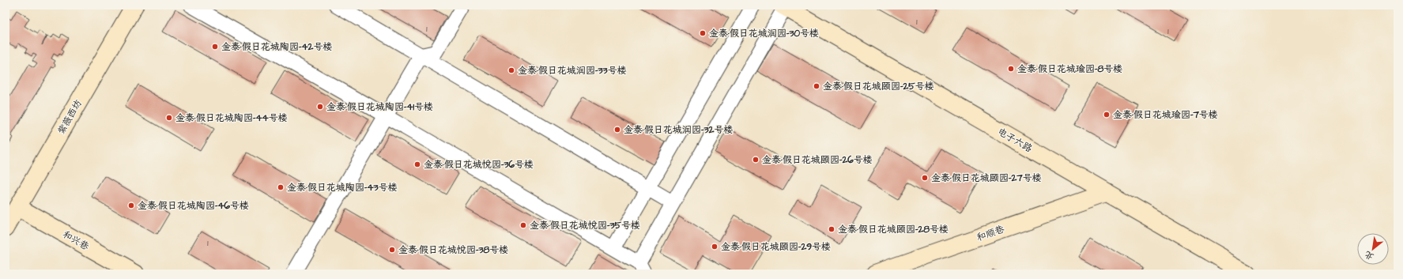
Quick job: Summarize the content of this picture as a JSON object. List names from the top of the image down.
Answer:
{
  "streets": {
    "street": [
      "紫薇西坊",
      "电子六路",
      "和顺巷",
      "和兴巷"
    ]
  },
  "crossings": [
    ["紫薇西坊", "和兴巷"],
    ["电子六路", "和顺巷"]
  ],
  "places": [
    "金泰·假日花城润园-30号楼",
    "金泰·假日花城陶园-42号楼",
    "金泰·假日花城瑜园-8号楼",
    "金泰·假日花城润园-33号楼",
    "金泰·假日花城颐园-25号楼",
    "金泰·假日花城陶园-41号楼",
    "金泰·假日花城瑜园-7号楼",
    "金泰·假日花城陶园-44号楼",
    "金泰·假日花城润园-32号楼",
    "金泰·假日花城颐园-26号楼",
    "金泰·假日花城悦园-36号楼",
    "金泰·假日花城颐园-27号楼",
    "金泰·假日花城陶园-43号楼",
    "金泰·假日花城陶园-46号楼",
    "金泰·假日花城悦园-35号楼",
    "金泰·假日花城颐园-28号楼",
    "金泰·假日花城颐园-29号楼",
    "金泰·假日花城悦园-38号楼"
  ],
  "house_numbers": [
    "1",
    "1",
    "1",
    "1"
  ],
  "north": "bottom left"
}
